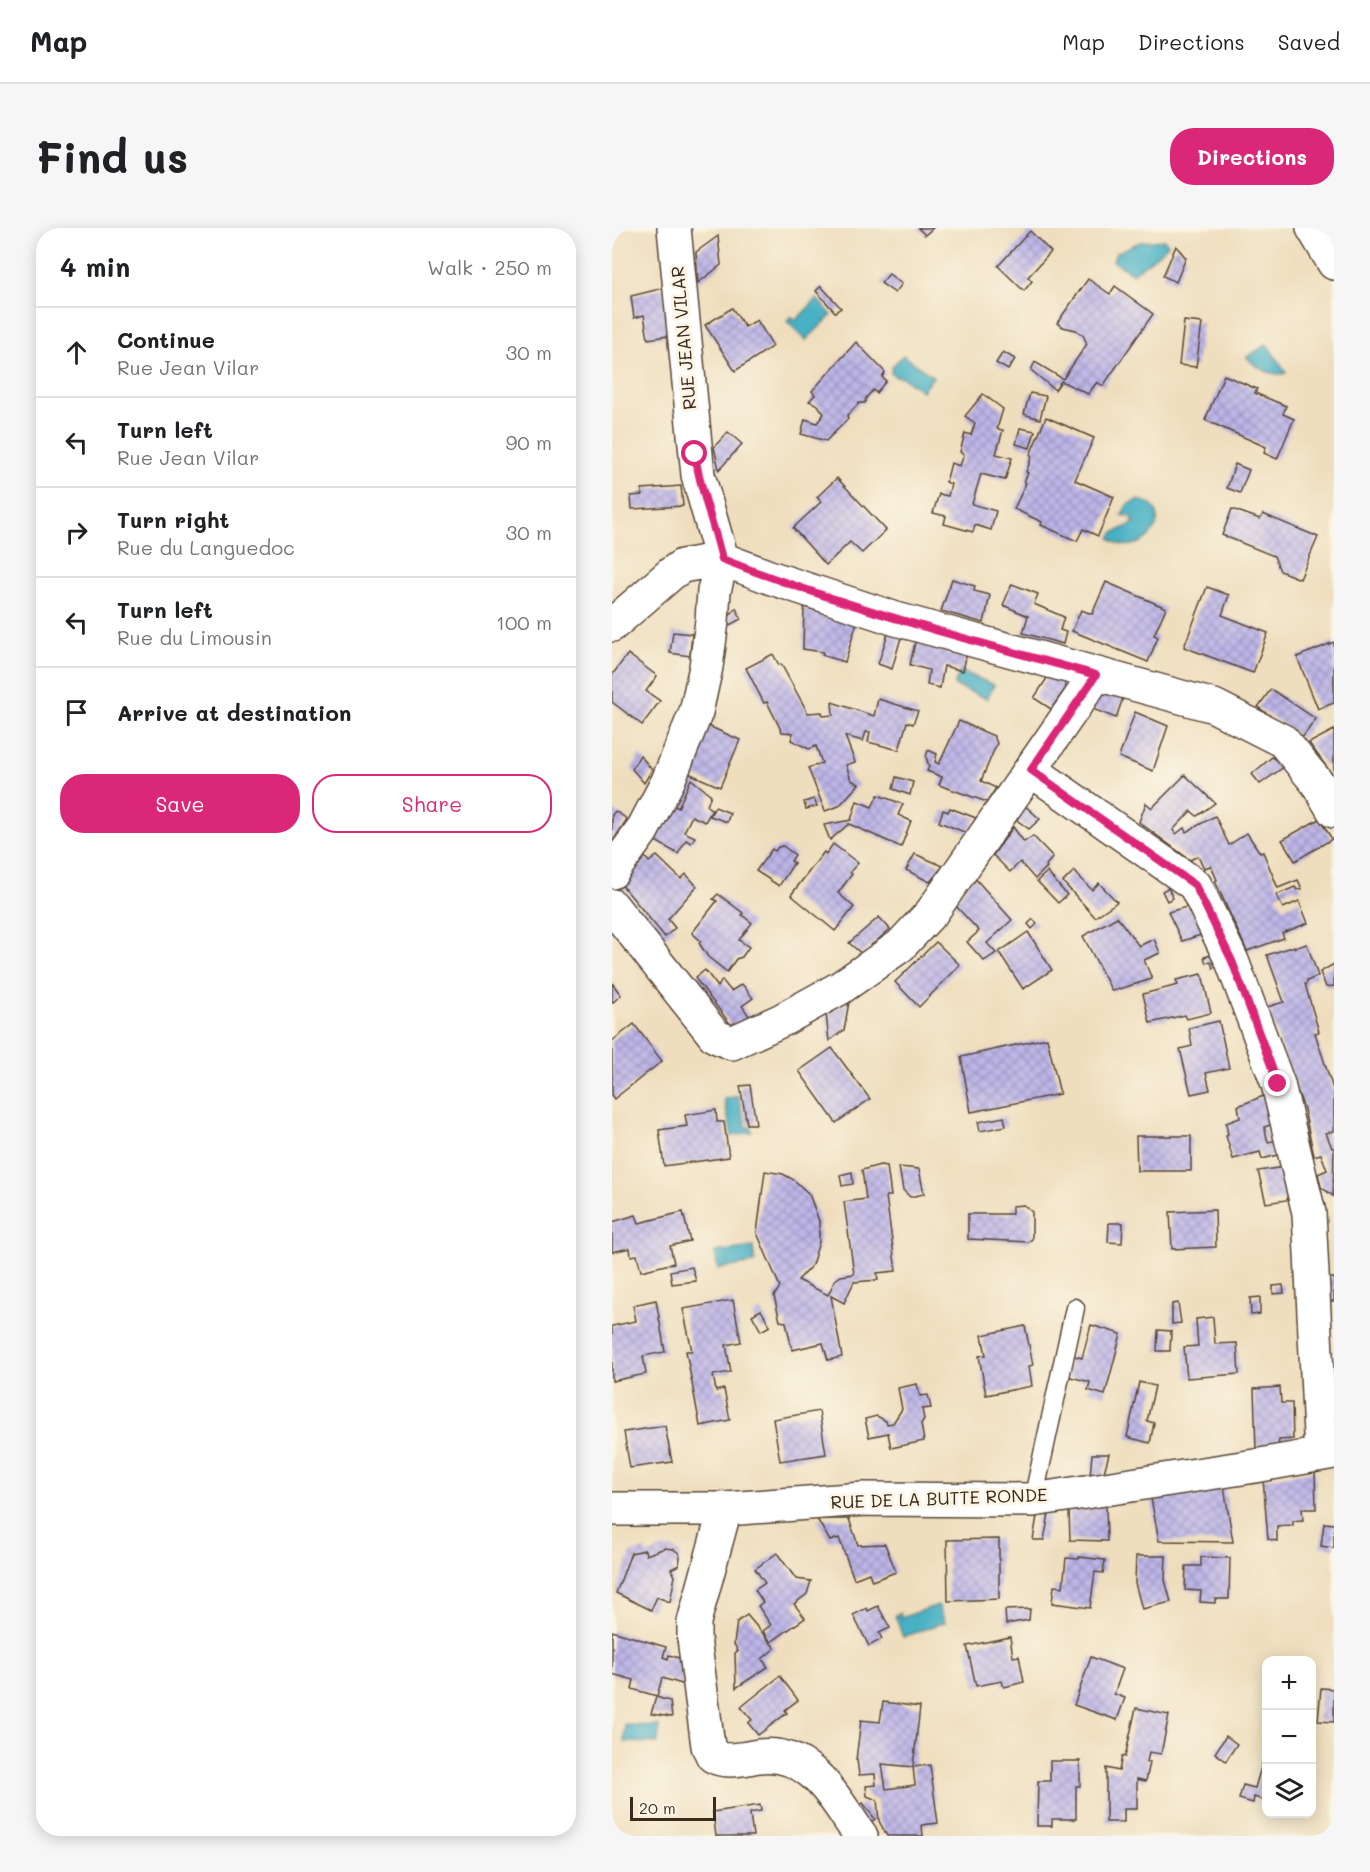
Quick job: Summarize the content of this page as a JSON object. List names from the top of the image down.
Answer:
{
  "streets": {
    "street": ["RUE JEAN VILAR", "RUE DE LA BUTTE RONDE"]
  },
  "scale_bar": "20 m",
  "page": {
    "header": "Map",
    "nav": ["Map", "Directions", "Saved"],
    "buttons": [
      "Directions",
      ["Save", "Share"]
    ],
    "title": "Find us",
    "heading": ["4 min", "Walk · 250 m"],
    "list": [
      ["Continue", "Rue Jean Vilar", "30 m"],
      ["Turn left", "Rue Jean Vilar", "90 m"],
      ["Turn right", "Rue du Languedoc", "30 m"],
      ["Turn left", "Rue du Limousin", "100 m"],
      "Arrive at destination"
    ],
    "map_buttons": ["+", "−"],
    "scale": "20 m"
  }
}
